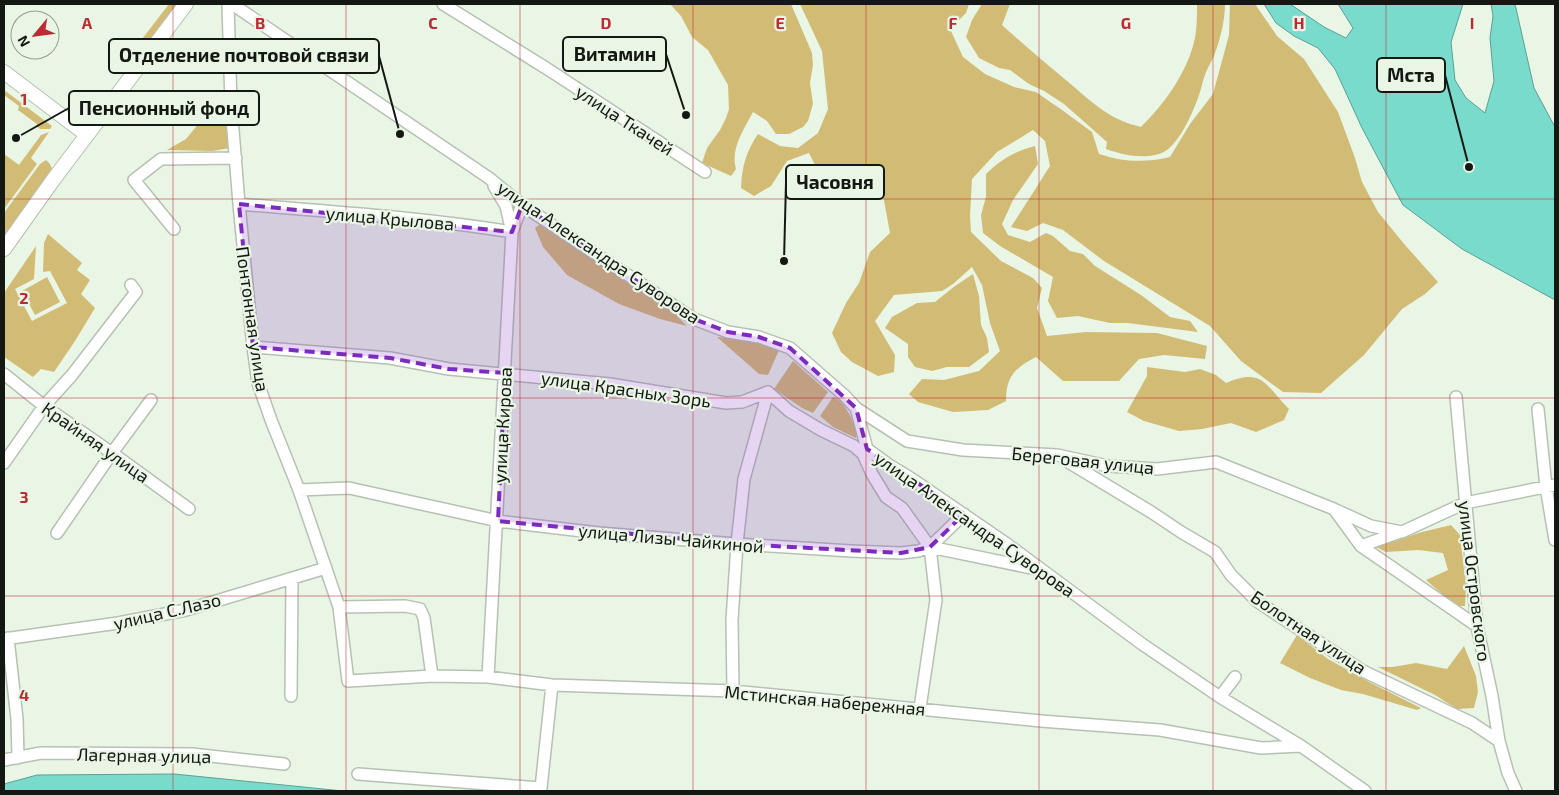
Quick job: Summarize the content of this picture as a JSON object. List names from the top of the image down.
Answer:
{
  "streets": {
    "street": [
      "улица Ткачей",
      "улица Крылова",
      "улица Александра Суворова",
      "Понтонная улица",
      "улица Красных Зорь",
      "улица Кирова",
      "Крайняя улица",
      "Береговая улица",
      "улица Лизы Чайкиной",
      "улица Островского",
      "улица С.Лазо",
      "Болотная улица",
      "Мстинская набережная",
      "Лагерная улица"
    ]
  },
  "crossings": [
    ["улица Крылова", "Понтонная улица"],
    ["улица Крылова", "улица Кирова"],
    ["улица Александра Суворова", "улица Кирова"],
    ["улица Александра Суворова", "Береговая улица"],
    ["улица Александра Суворова", "улица Лизы Чайкиной"],
    ["улица Александра Суворова", "Мстинская набережная"],
    ["Понтонная улица", "улица Красных Зорь"],
    ["Понтонная улица", "улица Лизы Чайкиной"],
    ["Понтонная улица", "улица С.Лазо"],
    ["Понтонная улица", "Мстинская набережная"],
    ["улица Красных Зорь", "улица Кирова"],
    ["улица Кирова", "улица Лизы Чайкиной"],
    ["улица Кирова", "Мстинская набережная"],
    ["Береговая улица", "Болотная улица"],
    ["улица Островского", "Болотная улица"]
  ],
  "places": [
    "Витамин",
    "Отделение почтовой связи",
    "Пенсионный фонд",
    "Мста",
    "Часовня"
  ],
  "north": "bottom left",
  "grid": {
    "columns": [
      "A",
      "B",
      "C",
      "D",
      "E",
      "F",
      "G",
      "H",
      "I"
    ],
    "rows": [
      "1",
      "2",
      "3",
      "4"
    ]
  }
}
